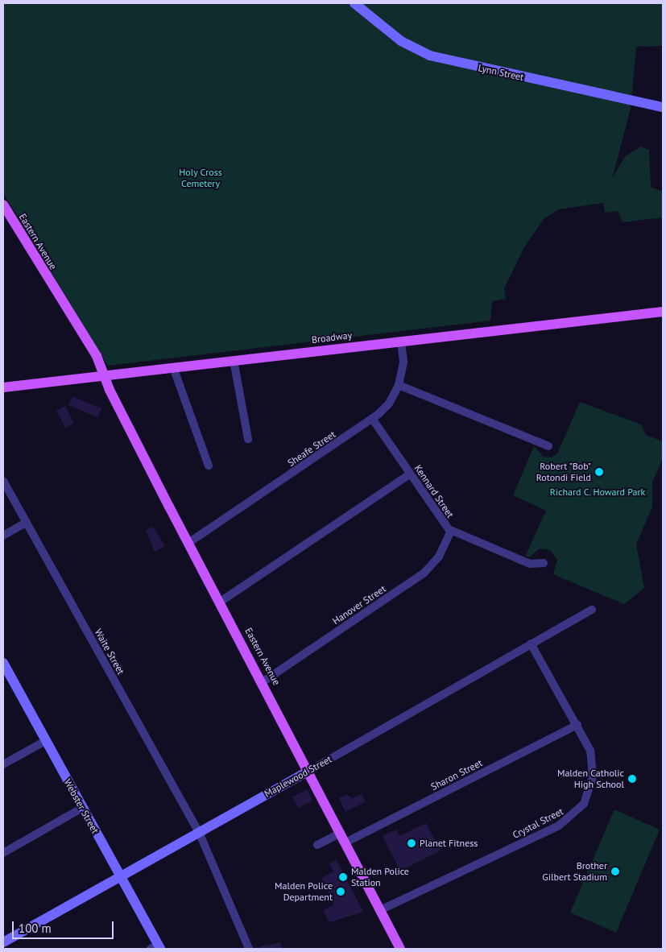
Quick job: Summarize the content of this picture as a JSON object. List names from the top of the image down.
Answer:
{
  "streets": {
    "main road": [
      "Lynn Street",
      "Eastern Avenue",
      "Broadway",
      "Maplewood Street",
      "Webster Street"
    ],
    "street": [
      "Sheafe Street",
      "Kennard Street",
      "Hanover Street",
      "Waite Street",
      "Sharon Street",
      "Crystal Street"
    ]
  },
  "crossings": [
    ["Eastern Avenue", "Broadway"],
    ["Eastern Avenue", "Sheafe Street"],
    ["Eastern Avenue", "Hanover Street"],
    ["Eastern Avenue", "Sharon Street"],
    ["Eastern Avenue", "Maplewood Street"],
    ["Eastern Avenue", "Crystal Street"],
    ["Broadway", "Sheafe Street"],
    ["Sheafe Street", "Kennard Street"],
    ["Kennard Street", "Hanover Street"],
    ["Waite Street", "Maplewood Street"],
    ["Sharon Street", "Crystal Street"],
    ["Maplewood Street", "Webster Street"],
    ["Maplewood Street", "Crystal Street"]
  ],
  "parks": ["Holy Cross Cemetery", "Richard C. Howard Park"],
  "places": [
    "Robert \"Bob\" Rotondi Field",
    "Malden Catholic High School",
    "Planet Fitness",
    "Brother Gilbert Stadium",
    "Malden Police Station",
    "Malden Police Department"
  ],
  "scale_bar": "100 m"
}
